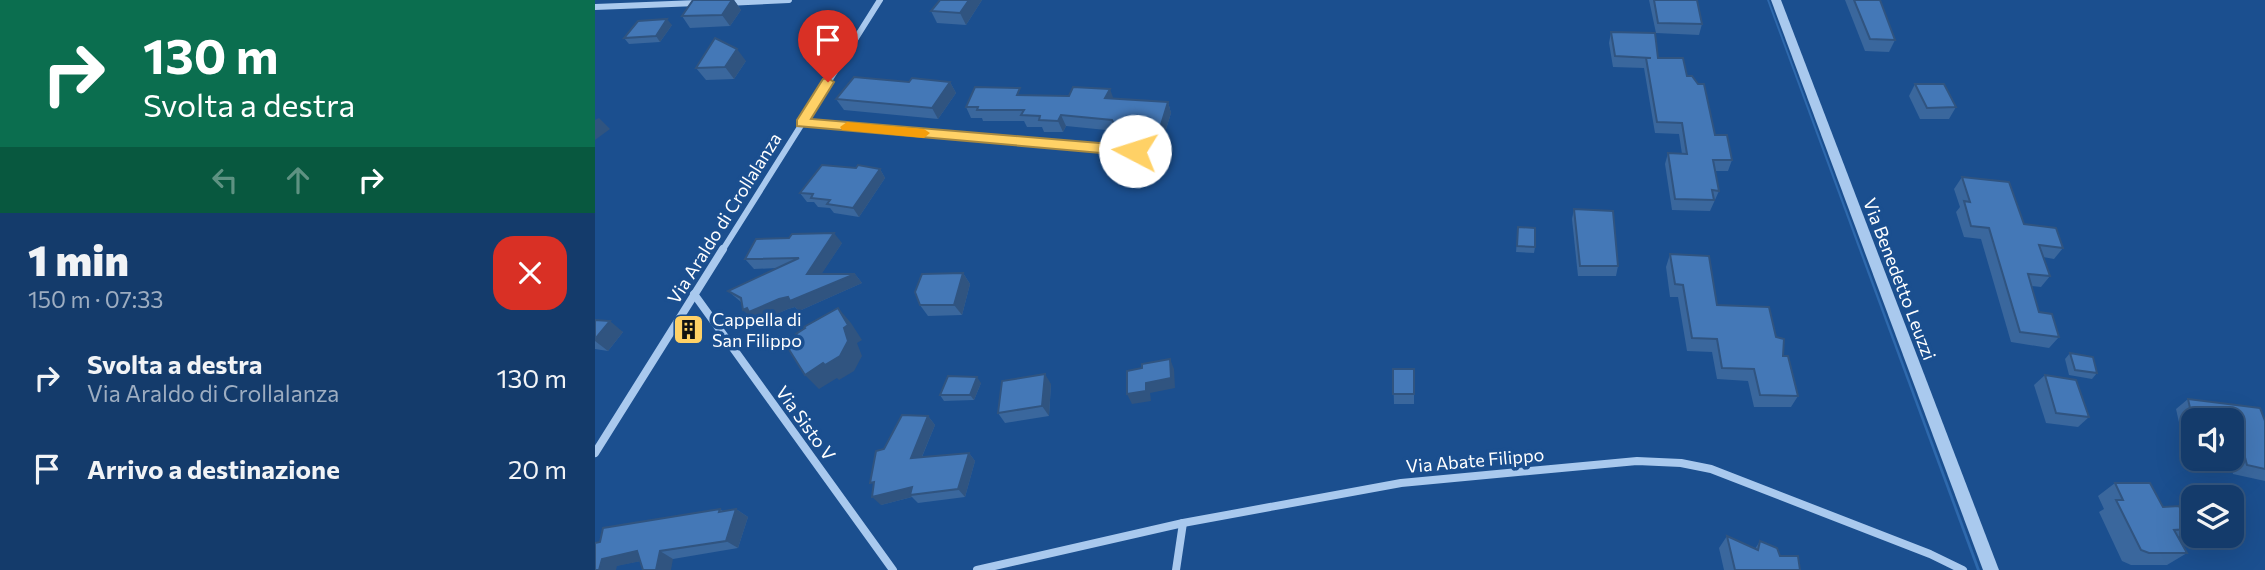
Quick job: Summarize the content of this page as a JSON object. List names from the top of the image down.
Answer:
{
  "streets": {
    "street": [
      "Via Araldo di Crollalanza",
      "Via Benedetto Leuzzi",
      "Via Sisto V",
      "Via Abate Filippo"
    ]
  },
  "crossings": [
    ["Via Araldo di Crollalanza", "Via Sisto V"]
  ],
  "places": {
    "building": ["Cappella di San Filippo"]
  },
  "page": {
    "turn": ["130 m", "Svolta a destra"],
    "heading": ["1 min", "150 m · 07:33"],
    "list": [
      {
        "name": "Svolta a destra",
        "note": "Via Araldo di Crollalanza",
        "value": "130 m"
      },
      {
        "name": "Arrivo a destinazione",
        "value": "20 m"
      }
    ]
  }
}
